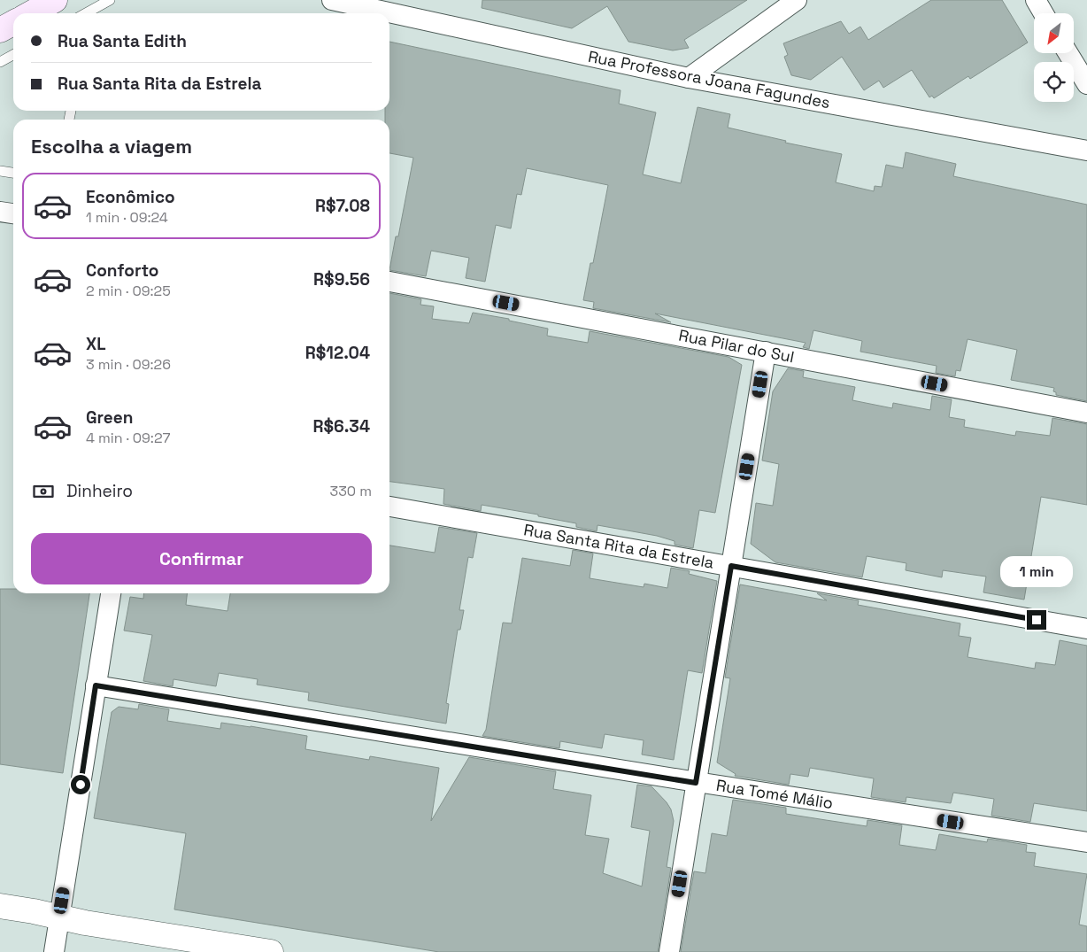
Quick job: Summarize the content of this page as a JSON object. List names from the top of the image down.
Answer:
{
  "streets": {
    "street": [
      "Rua Professora Joana Fagundes",
      "Rua Pilar do Sul",
      "Rua Santa Rita da Estrela",
      "Rua Tomé Málio"
    ]
  },
  "north": "bottom left",
  "page": {
    "banner": ["Rua Santa Edith", "Rua Santa Rita da Estrela"],
    "heading": "Escolha a viagem",
    "list": [
      {
        "name": "Econômico",
        "note": "1 min · 09:24",
        "value": "R$7.08"
      },
      {
        "name": "Conforto",
        "note": "2 min · 09:25",
        "value": "R$9.56"
      },
      {
        "name": "XL",
        "note": "3 min · 09:26",
        "value": "R$12.04"
      },
      {
        "name": "Green",
        "note": "4 min · 09:27",
        "value": "R$6.34"
      }
    ],
    "pay": ["Dinheiro", "330 m"],
    "buttons": "Confirmar",
    "bubble": "1 min"
  }
}
